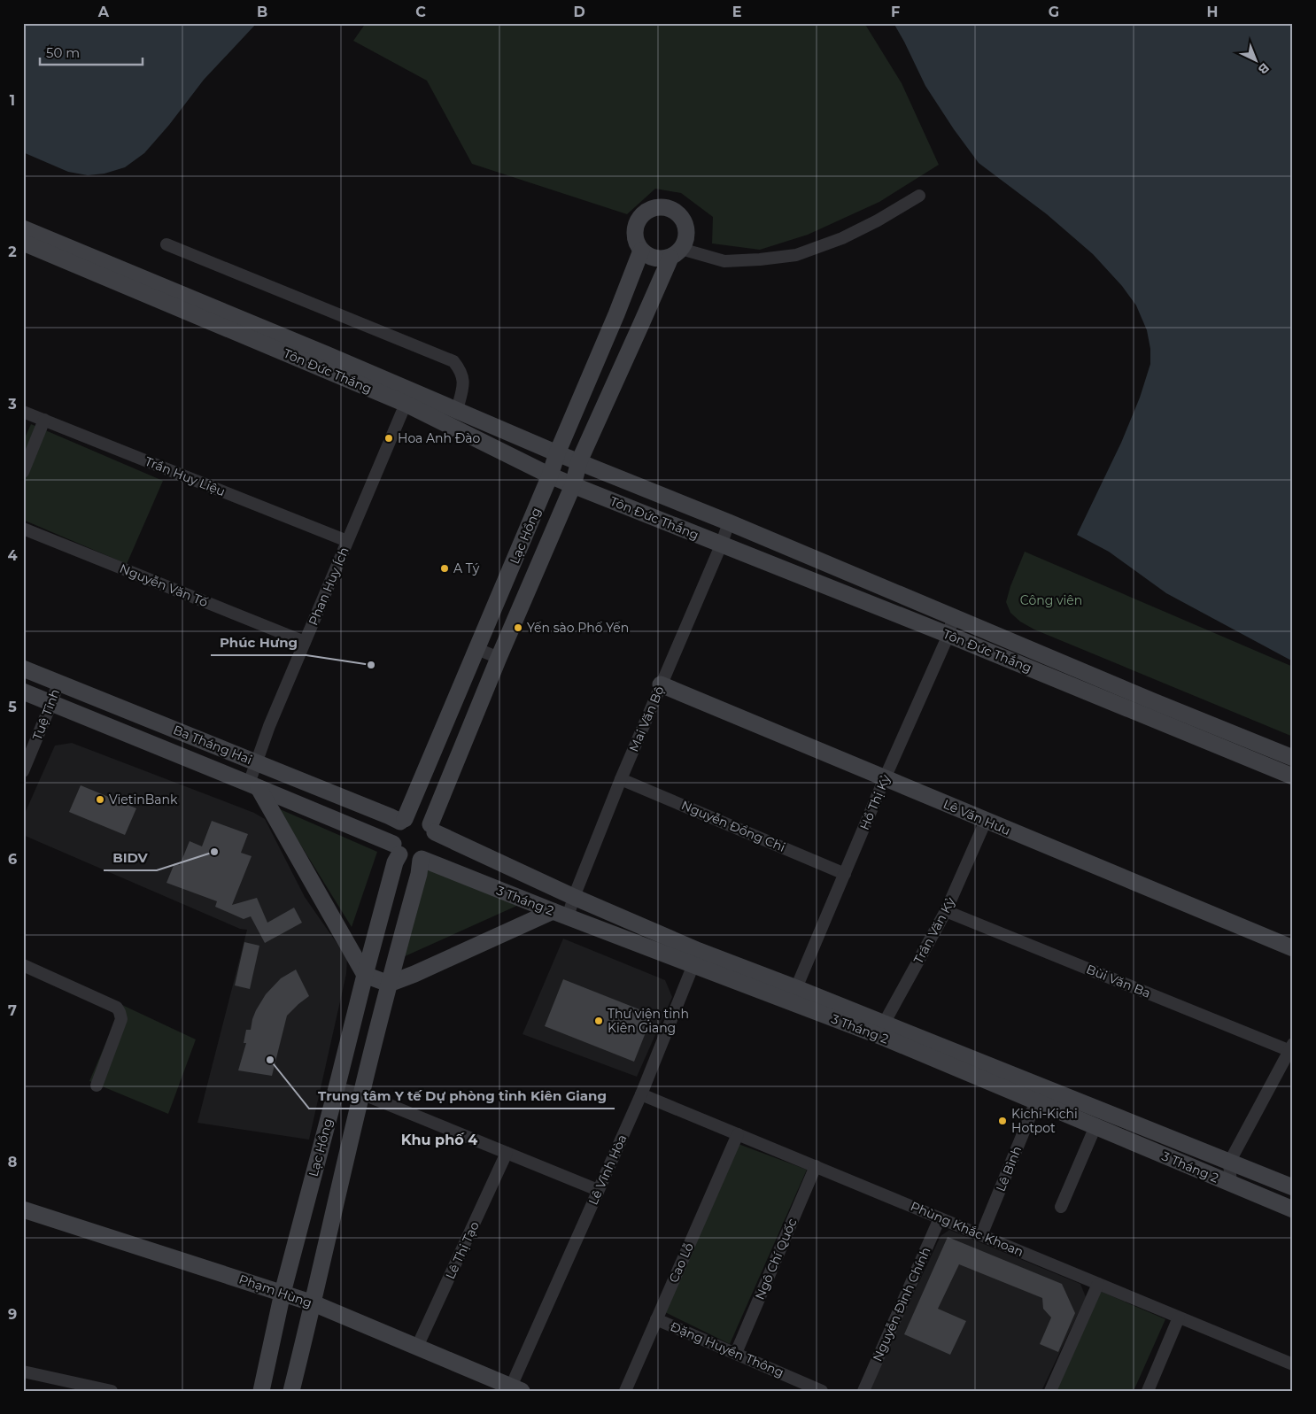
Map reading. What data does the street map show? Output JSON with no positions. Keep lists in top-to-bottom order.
{
  "streets": {
    "street": [
      "Tôn Đức Thắng",
      "Trần Huy Liệu",
      "Lạc Hồng",
      "Nguyễn Văn Tố",
      "Phan Huy Ích",
      "Tuệ Tĩnh",
      "Mai Văn Bộ",
      "Ba Tháng Hai",
      "Hồ Thị Kỷ",
      "Lê Văn Hưu",
      "Nguyễn Đổng Chi",
      "3 Tháng 2",
      "Trần Văn Kỷ",
      "Bùi Văn Ba",
      "Lê Bình",
      "Lê Vĩnh Hòa",
      "Phùng Khắc Khoan",
      "Lê Thị Tạo",
      "Ngô Chí Quốc",
      "Cao Lỗ",
      "Phạm Hùng",
      "Nguyễn Đình Chính",
      "Đặng Huyền Thông"
    ]
  },
  "crossings": [
    ["Tôn Đức Thắng", "Lạc Hồng"],
    ["Tôn Đức Thắng", "Phan Huy Ích"],
    ["Tôn Đức Thắng", "Mai Văn Bộ"],
    ["Tôn Đức Thắng", "Hồ Thị Kỷ"],
    ["Trần Huy Liệu", "Phan Huy Ích"],
    ["Lạc Hồng", "Ba Tháng Hai"],
    ["Lạc Hồng", "3 Tháng 2"],
    ["Lạc Hồng", "Phạm Hùng"],
    ["Nguyễn Văn Tố", "Phan Huy Ích"],
    ["Phan Huy Ích", "Ba Tháng Hai"],
    ["Tuệ Tĩnh", "Ba Tháng Hai"],
    ["Mai Văn Bộ", "Lê Văn Hưu"],
    ["Mai Văn Bộ", "Nguyễn Đổng Chi"],
    ["Mai Văn Bộ", "3 Tháng 2"],
    ["Ba Tháng Hai", "3 Tháng 2"],
    ["Hồ Thị Kỷ", "Lê Văn Hưu"],
    ["Hồ Thị Kỷ", "Nguyễn Đổng Chi"],
    ["Hồ Thị Kỷ", "3 Tháng 2"],
    ["Lê Văn Hưu", "Trần Văn Kỷ"],
    ["3 Tháng 2", "Trần Văn Kỷ"],
    ["3 Tháng 2", "Lê Bình"],
    ["3 Tháng 2", "Lê Vĩnh Hòa"],
    ["Trần Văn Kỷ", "Bùi Văn Ba"],
    ["Lê Bình", "Phùng Khắc Khoan"],
    ["Lê Vĩnh Hòa", "Phùng Khắc Khoan"],
    ["Lê Vĩnh Hòa", "Phạm Hùng"],
    ["Phùng Khắc Khoan", "Ngô Chí Quốc"],
    ["Phùng Khắc Khoan", "Cao Lỗ"],
    ["Phùng Khắc Khoan", "Nguyễn Đình Chính"],
    ["Lê Thị Tạo", "Phạm Hùng"],
    ["Ngô Chí Quốc", "Đặng Huyền Thông"],
    ["Cao Lỗ", "Đặng Huyền Thông"]
  ],
  "districts": ["Khu phố 4"],
  "parks": ["Công viên"],
  "places": [
    "Hoa Anh Đào",
    "A Tý",
    "Yến sào Phố Yến",
    "Phúc Hưng",
    "VietinBank",
    "BIDV",
    "Thư viện tỉnh Kiên Giang",
    "Trung tâm Y tế Dự phòng tỉnh Kiên Giang",
    "Kichi-Kichi Hotpot"
  ],
  "scale_bar": "50 m",
  "north": "bottom right",
  "grid": {
    "columns": [
      "A",
      "B",
      "C",
      "D",
      "E",
      "F",
      "G",
      "H"
    ],
    "rows": [
      "1",
      "2",
      "3",
      "4",
      "5",
      "6",
      "7",
      "8",
      "9"
    ]
  }
}
